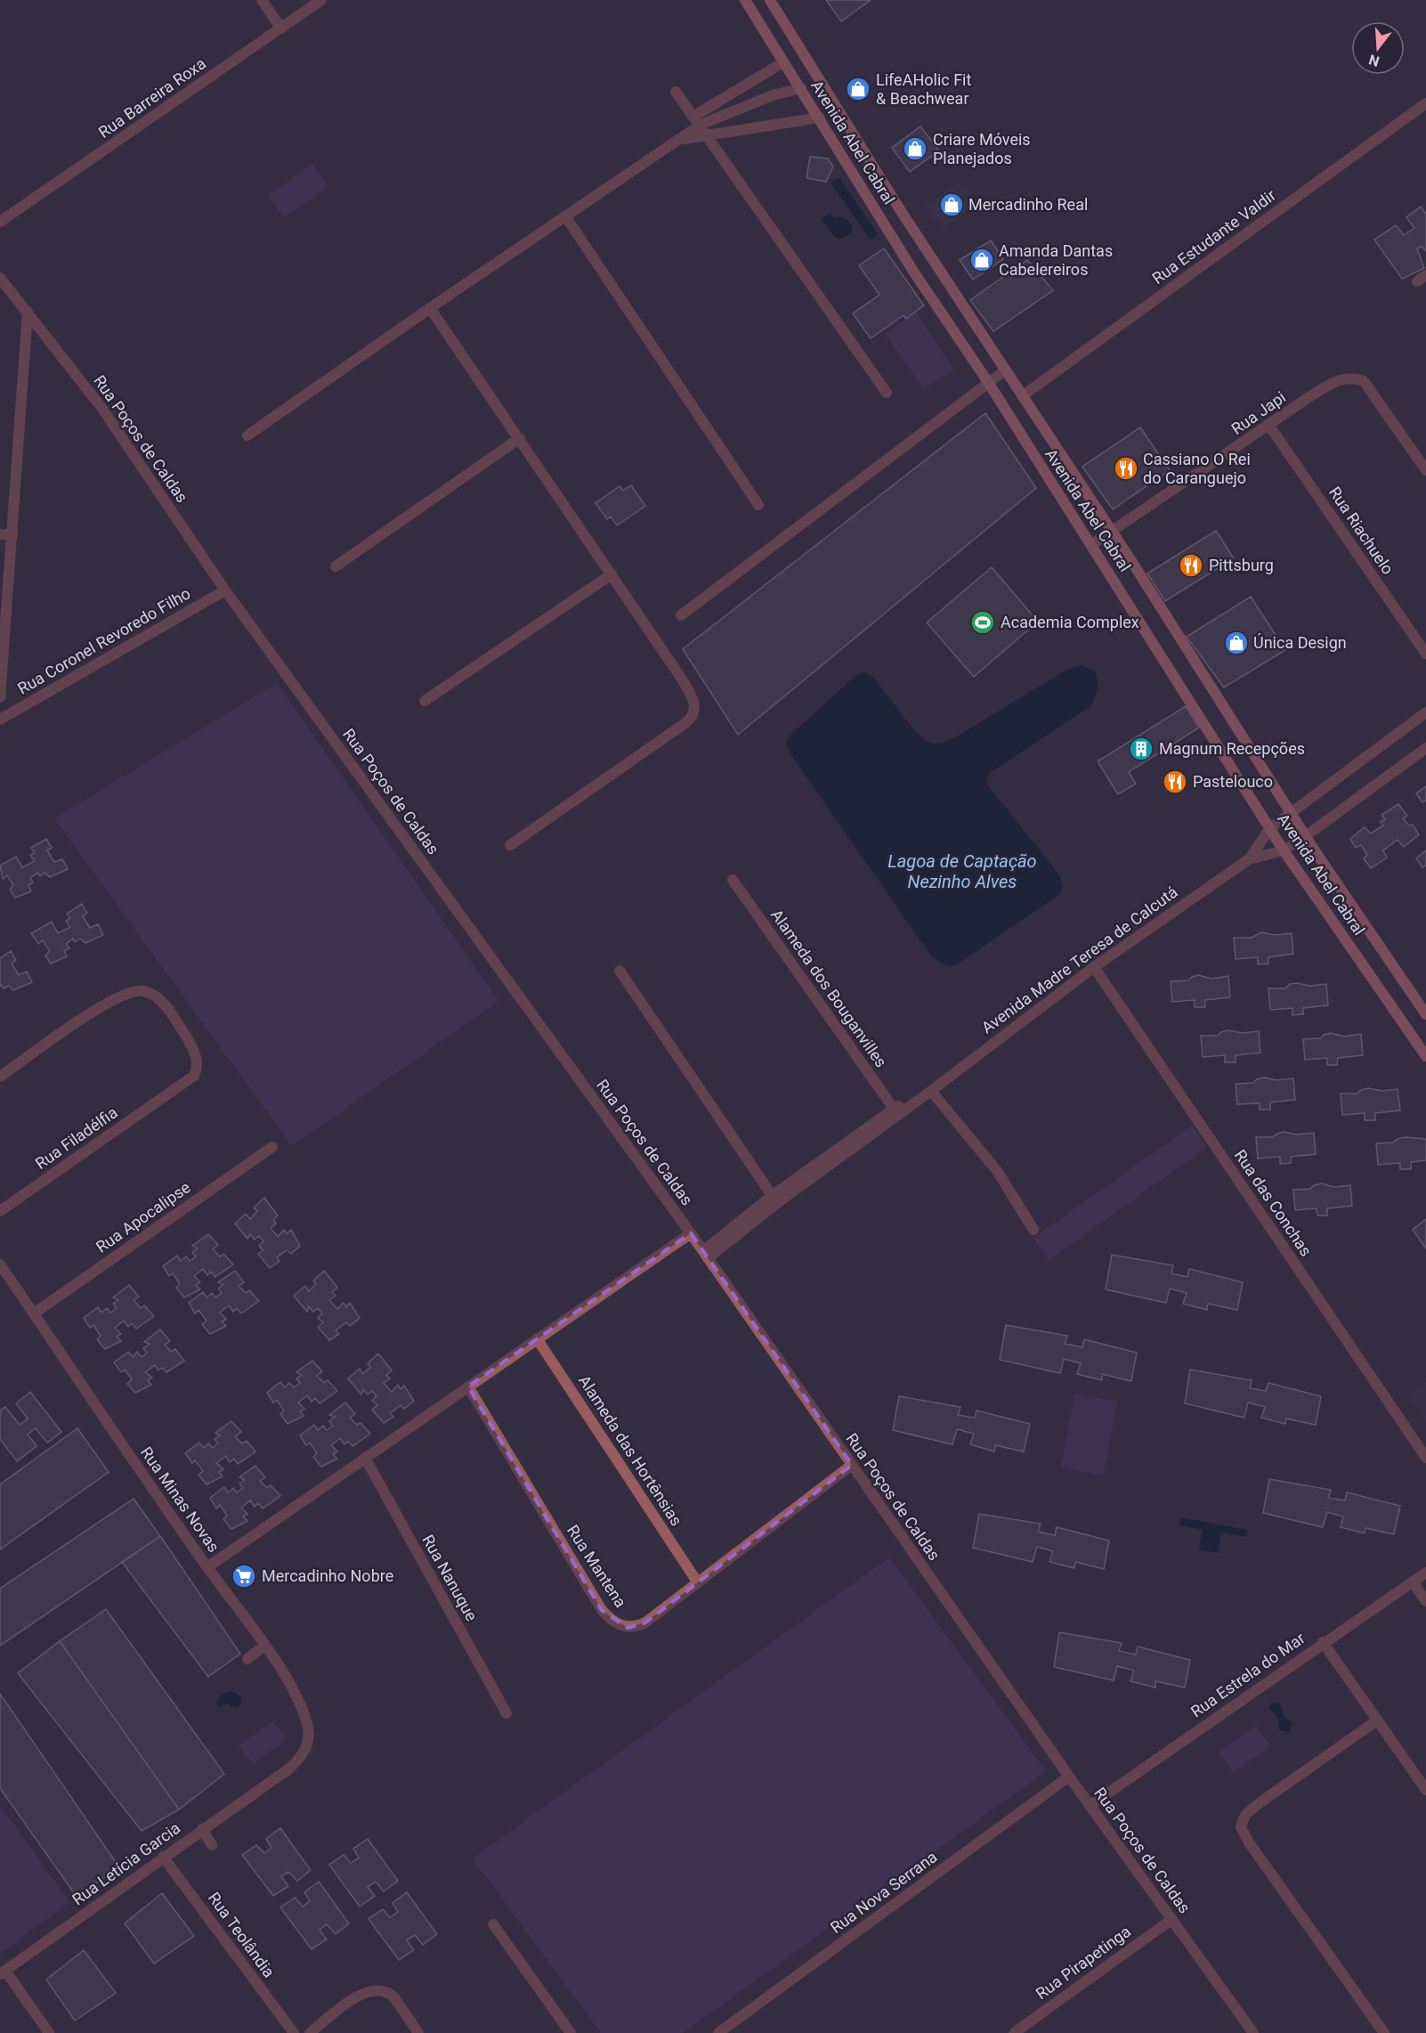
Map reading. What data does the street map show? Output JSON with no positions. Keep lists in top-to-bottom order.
{
  "streets": {
    "main road": ["Avenida Abel Cabral"],
    "street": [
      "Rua Barreira Roxa",
      "Rua Estudante Valdir",
      "Rua Japi",
      "Rua Poços de Caldas",
      "Rua Riachuelo",
      "Rua Coronel Revoredo Filho",
      "Avenida Madre Teresa de Calcutá",
      "Alameda dos Bouganvilles",
      "Rua Filadélfia",
      "Rua das Conchas",
      "Rua Apocalipse",
      "Alameda das Hortênsias",
      "Rua Minas Novas",
      "Rua Mantena",
      "Rua Nanuque",
      "Rua Estrela do Mar",
      "Rua Letícia Garcia",
      "Rua Nova Serrana",
      "Rua Teolândia",
      "Rua Pirapetinga"
    ]
  },
  "crossings": [
    ["Avenida Abel Cabral", "Rua Estudante Valdir"],
    ["Avenida Abel Cabral", "Rua Japi"],
    ["Avenida Abel Cabral", "Avenida Madre Teresa de Calcutá"],
    ["Rua Japi", "Rua Riachuelo"],
    ["Rua Poços de Caldas", "Rua Coronel Revoredo Filho"],
    ["Rua Poços de Caldas", "Avenida Madre Teresa de Calcutá"],
    ["Rua Poços de Caldas", "Rua Mantena"],
    ["Rua Poços de Caldas", "Rua Estrela do Mar"],
    ["Rua Poços de Caldas", "Rua Nova Serrana"],
    ["Rua Poços de Caldas", "Rua Pirapetinga"],
    ["Avenida Madre Teresa de Calcutá", "Alameda dos Bouganvilles"],
    ["Avenida Madre Teresa de Calcutá", "Rua das Conchas"],
    ["Rua Apocalipse", "Rua Minas Novas"],
    ["Alameda das Hortênsias", "Rua Mantena"],
    ["Rua Minas Novas", "Rua Letícia Garcia"],
    ["Rua Letícia Garcia", "Rua Teolândia"]
  ],
  "water": ["Lagoa de Captação Nezinho Alves"],
  "places": {
    "shop": [
      "LifeAHolic Fit & Beachwear",
      "Criare Móveis Planejados",
      "Mercadinho Real",
      "Amanda Dantas Cabelereiros",
      "Única Design"
    ],
    "restaurant": ["Cassiano O Rei do Caranguejo", "Pittsburg", "Pastelouco"],
    "sports": ["Academia Complex"],
    "building": ["Magnum Recepções"],
    "supermarket": ["Mercadinho Nobre"]
  },
  "north": "bottom"
}
